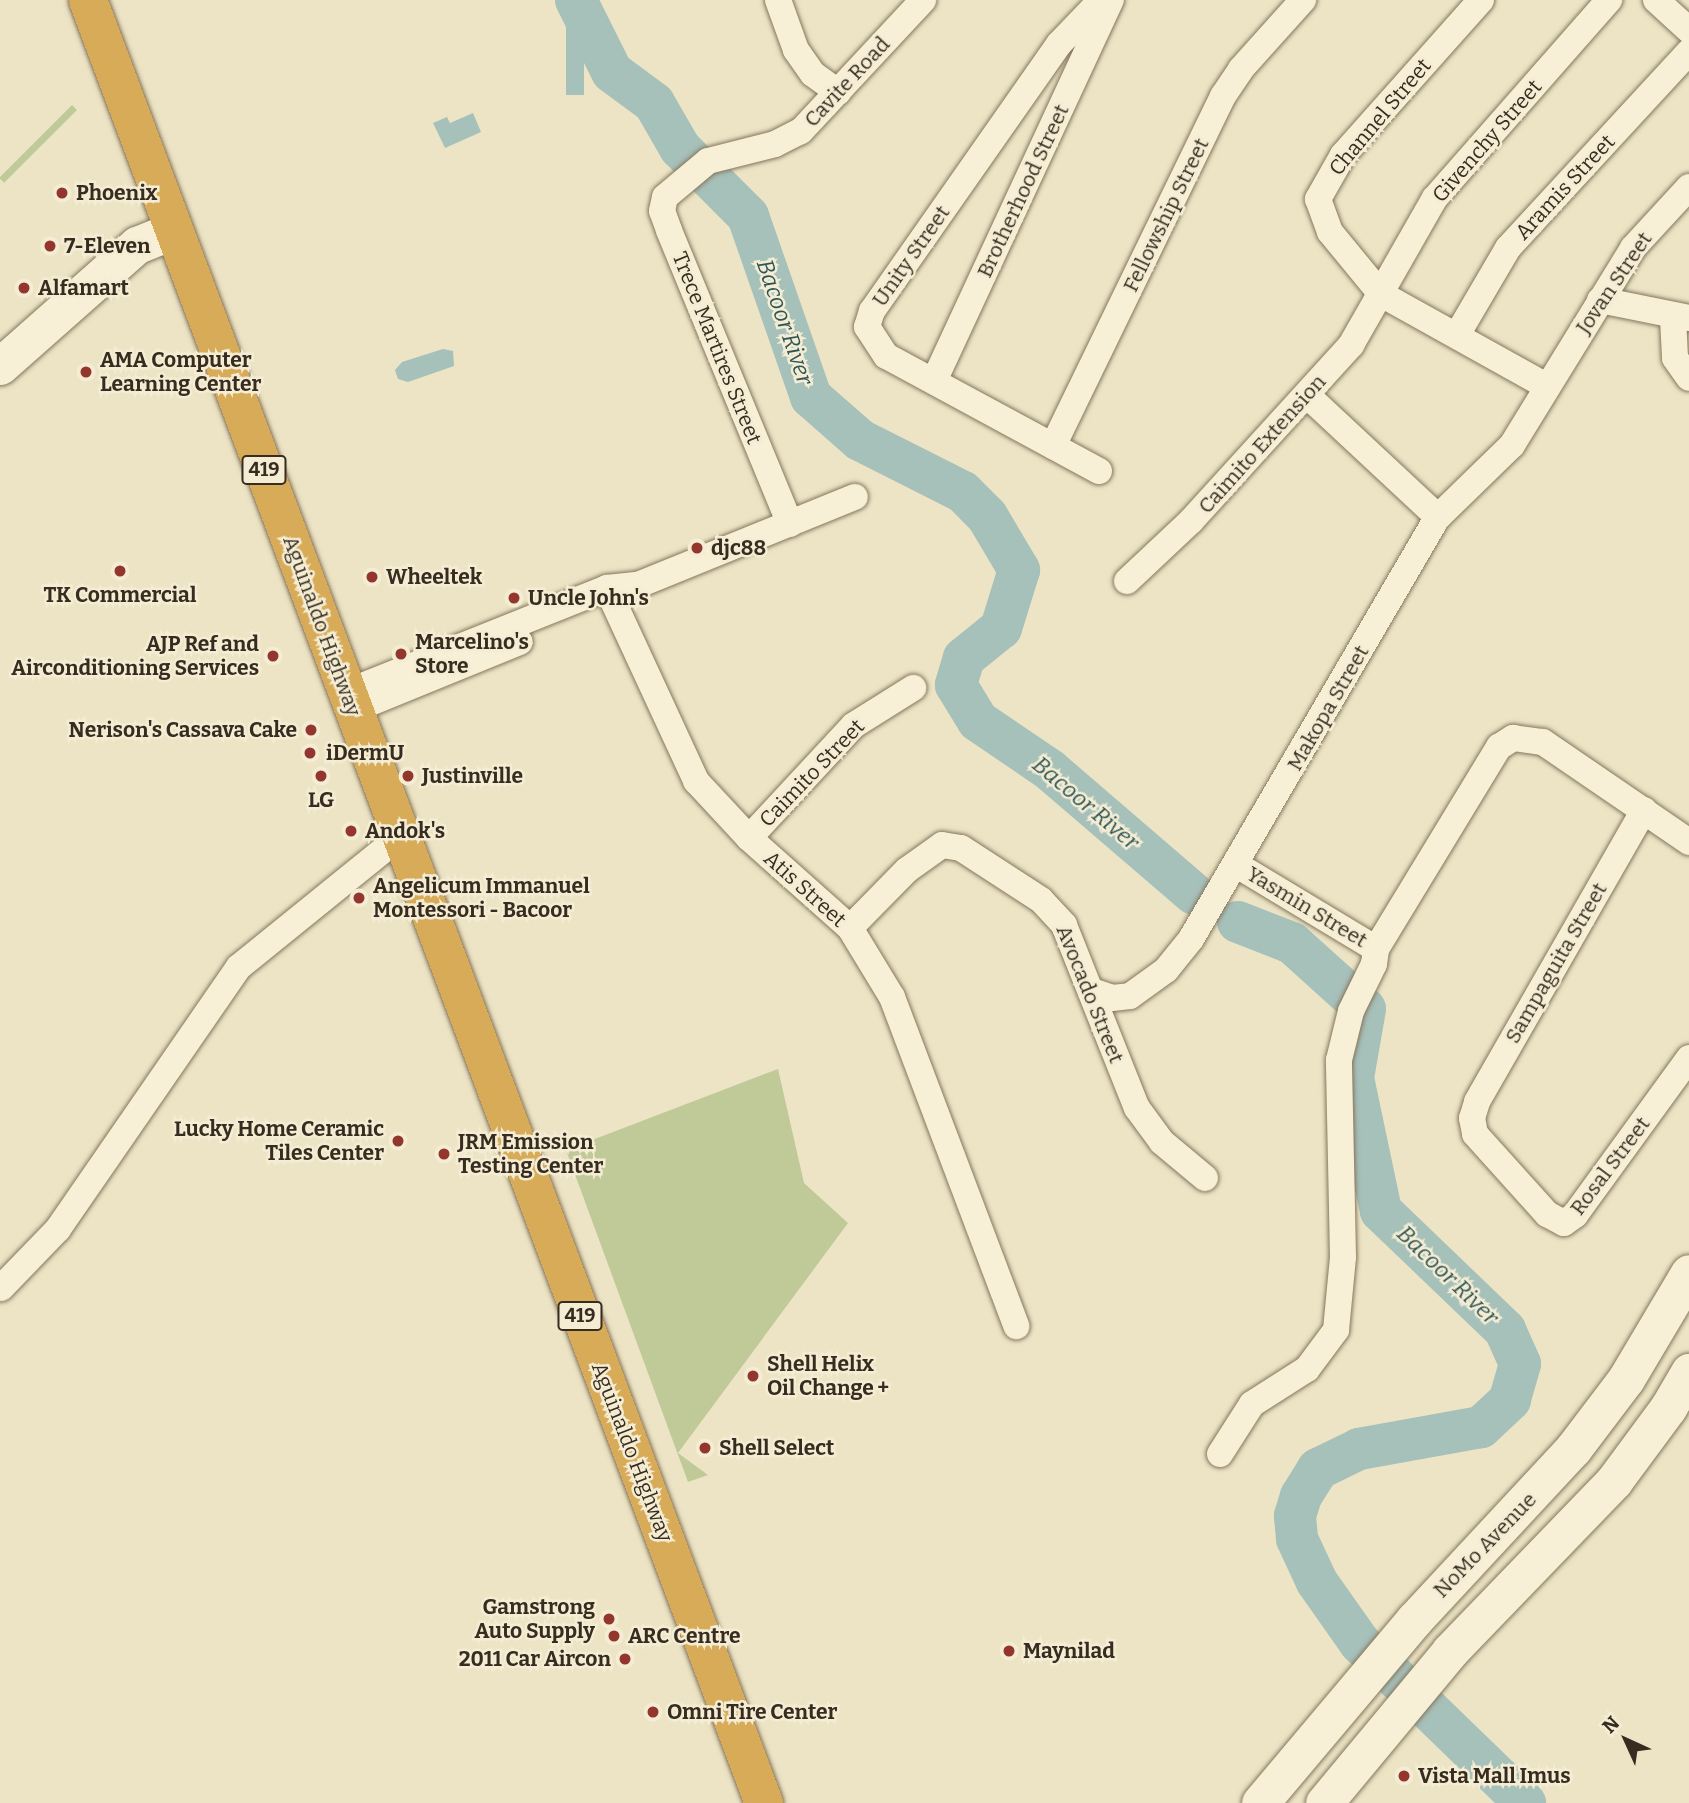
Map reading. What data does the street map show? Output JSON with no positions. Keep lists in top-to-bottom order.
{
  "streets": {
    "highway": ["419", "Aguinaldo Highway"],
    "main road": ["NoMo Avenue"],
    "street": [
      "Cavite Road",
      "Channel Street",
      "Givenchy Street",
      "Aramis Street",
      "Brotherhood Street",
      "Fellowship Street",
      "Unity Street",
      "Jovan Street",
      "Trece Martires Street",
      "Caimito Extension",
      "Makopa Street",
      "Caimito Street",
      "Atis Street",
      "Yasmin Street",
      "Sampaguita Street",
      "Avocado Street",
      "Rosal Street"
    ]
  },
  "crossings": [
    ["Cavite Road", "Trece Martires Street"],
    ["Channel Street", "Givenchy Street"],
    ["Channel Street", "Aramis Street"],
    ["Channel Street", "Jovan Street"],
    ["Channel Street", "Caimito Extension"],
    ["Channel Street", "Makopa Street"],
    ["Givenchy Street", "Caimito Extension"],
    ["Brotherhood Street", "Unity Street"],
    ["Fellowship Street", "Unity Street"],
    ["Jovan Street", "Makopa Street"],
    ["Makopa Street", "Yasmin Street"],
    ["Makopa Street", "Avocado Street"],
    ["Caimito Street", "Atis Street"],
    ["Atis Street", "Avocado Street"],
    ["Sampaguita Street", "Rosal Street"]
  ],
  "water": ["Bacoor River"],
  "places": [
    "Phoenix",
    "7-Eleven",
    "Alfamart",
    "AMA Computer Learning Center",
    "djc88",
    "TK Commercial",
    "Wheeltek",
    "Uncle John's",
    "Marcelino's Store",
    "AJP Ref and Airconditioning Services",
    "Nerison's Cassava Cake",
    "iDermU",
    "LG",
    "Justinville",
    "Andok's",
    "Angelicum Immanuel Montessori - Bacoor",
    "Lucky Home Ceramic Tiles Center",
    "JRM Emission Testing Center",
    "Shell Helix Oil Change +",
    "Shell Select",
    "Gamstrong Auto Supply",
    "ARC Centre",
    "Maynilad",
    "2011 Car Aircon",
    "Omni Tire Center",
    "Vista Mall Imus"
  ],
  "north": "top left"
}
